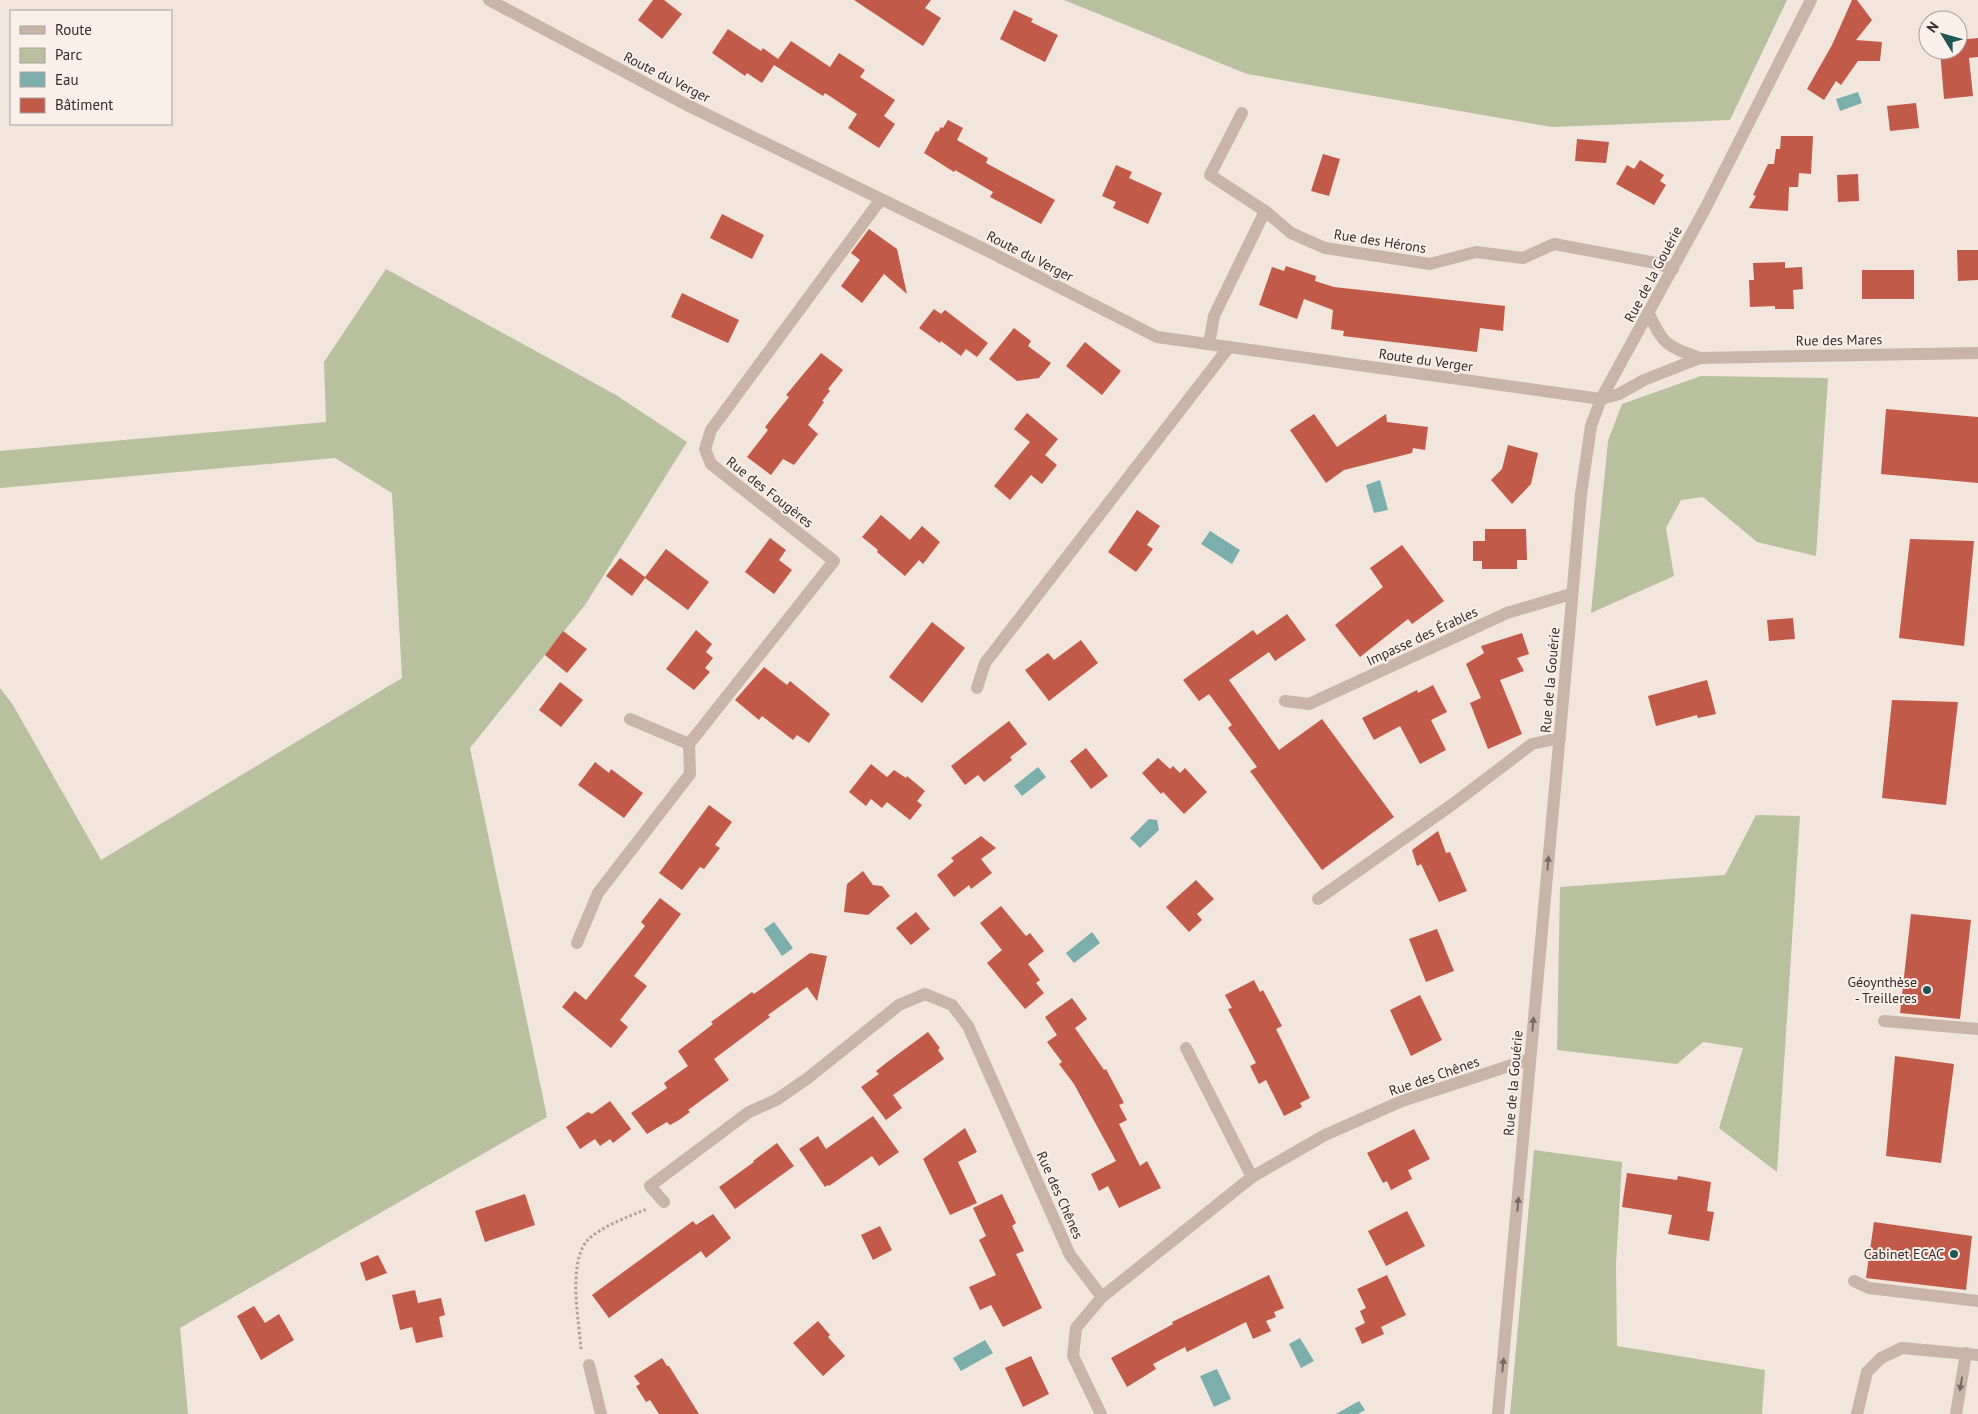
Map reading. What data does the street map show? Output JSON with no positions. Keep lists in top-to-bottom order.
{
  "streets": {
    "street": [
      "Route du Verger",
      "Rue des Hérons",
      "Rue de la Gouérie",
      "Rue des Mares",
      "Rue des Fougères",
      "Impasse des Érables",
      "Rue des Chênes"
    ]
  },
  "crossings": [
    ["Route du Verger", "Rue de la Gouérie"],
    ["Route du Verger", "Rue des Mares"],
    ["Route du Verger", "Rue des Fougères"],
    ["Rue des Hérons", "Rue de la Gouérie"],
    ["Rue de la Gouérie", "Rue des Mares"],
    ["Rue de la Gouérie", "Impasse des Érables"],
    ["Rue de la Gouérie", "Rue des Chênes"]
  ],
  "one_way": ["Rue de la Gouérie"],
  "places": ["Géoynthèse - Treilleres", "Cabinet ECAC"],
  "legend": [
    "Route",
    "Parc",
    "Eau",
    "Bâtiment"
  ],
  "north": "top left"
}
